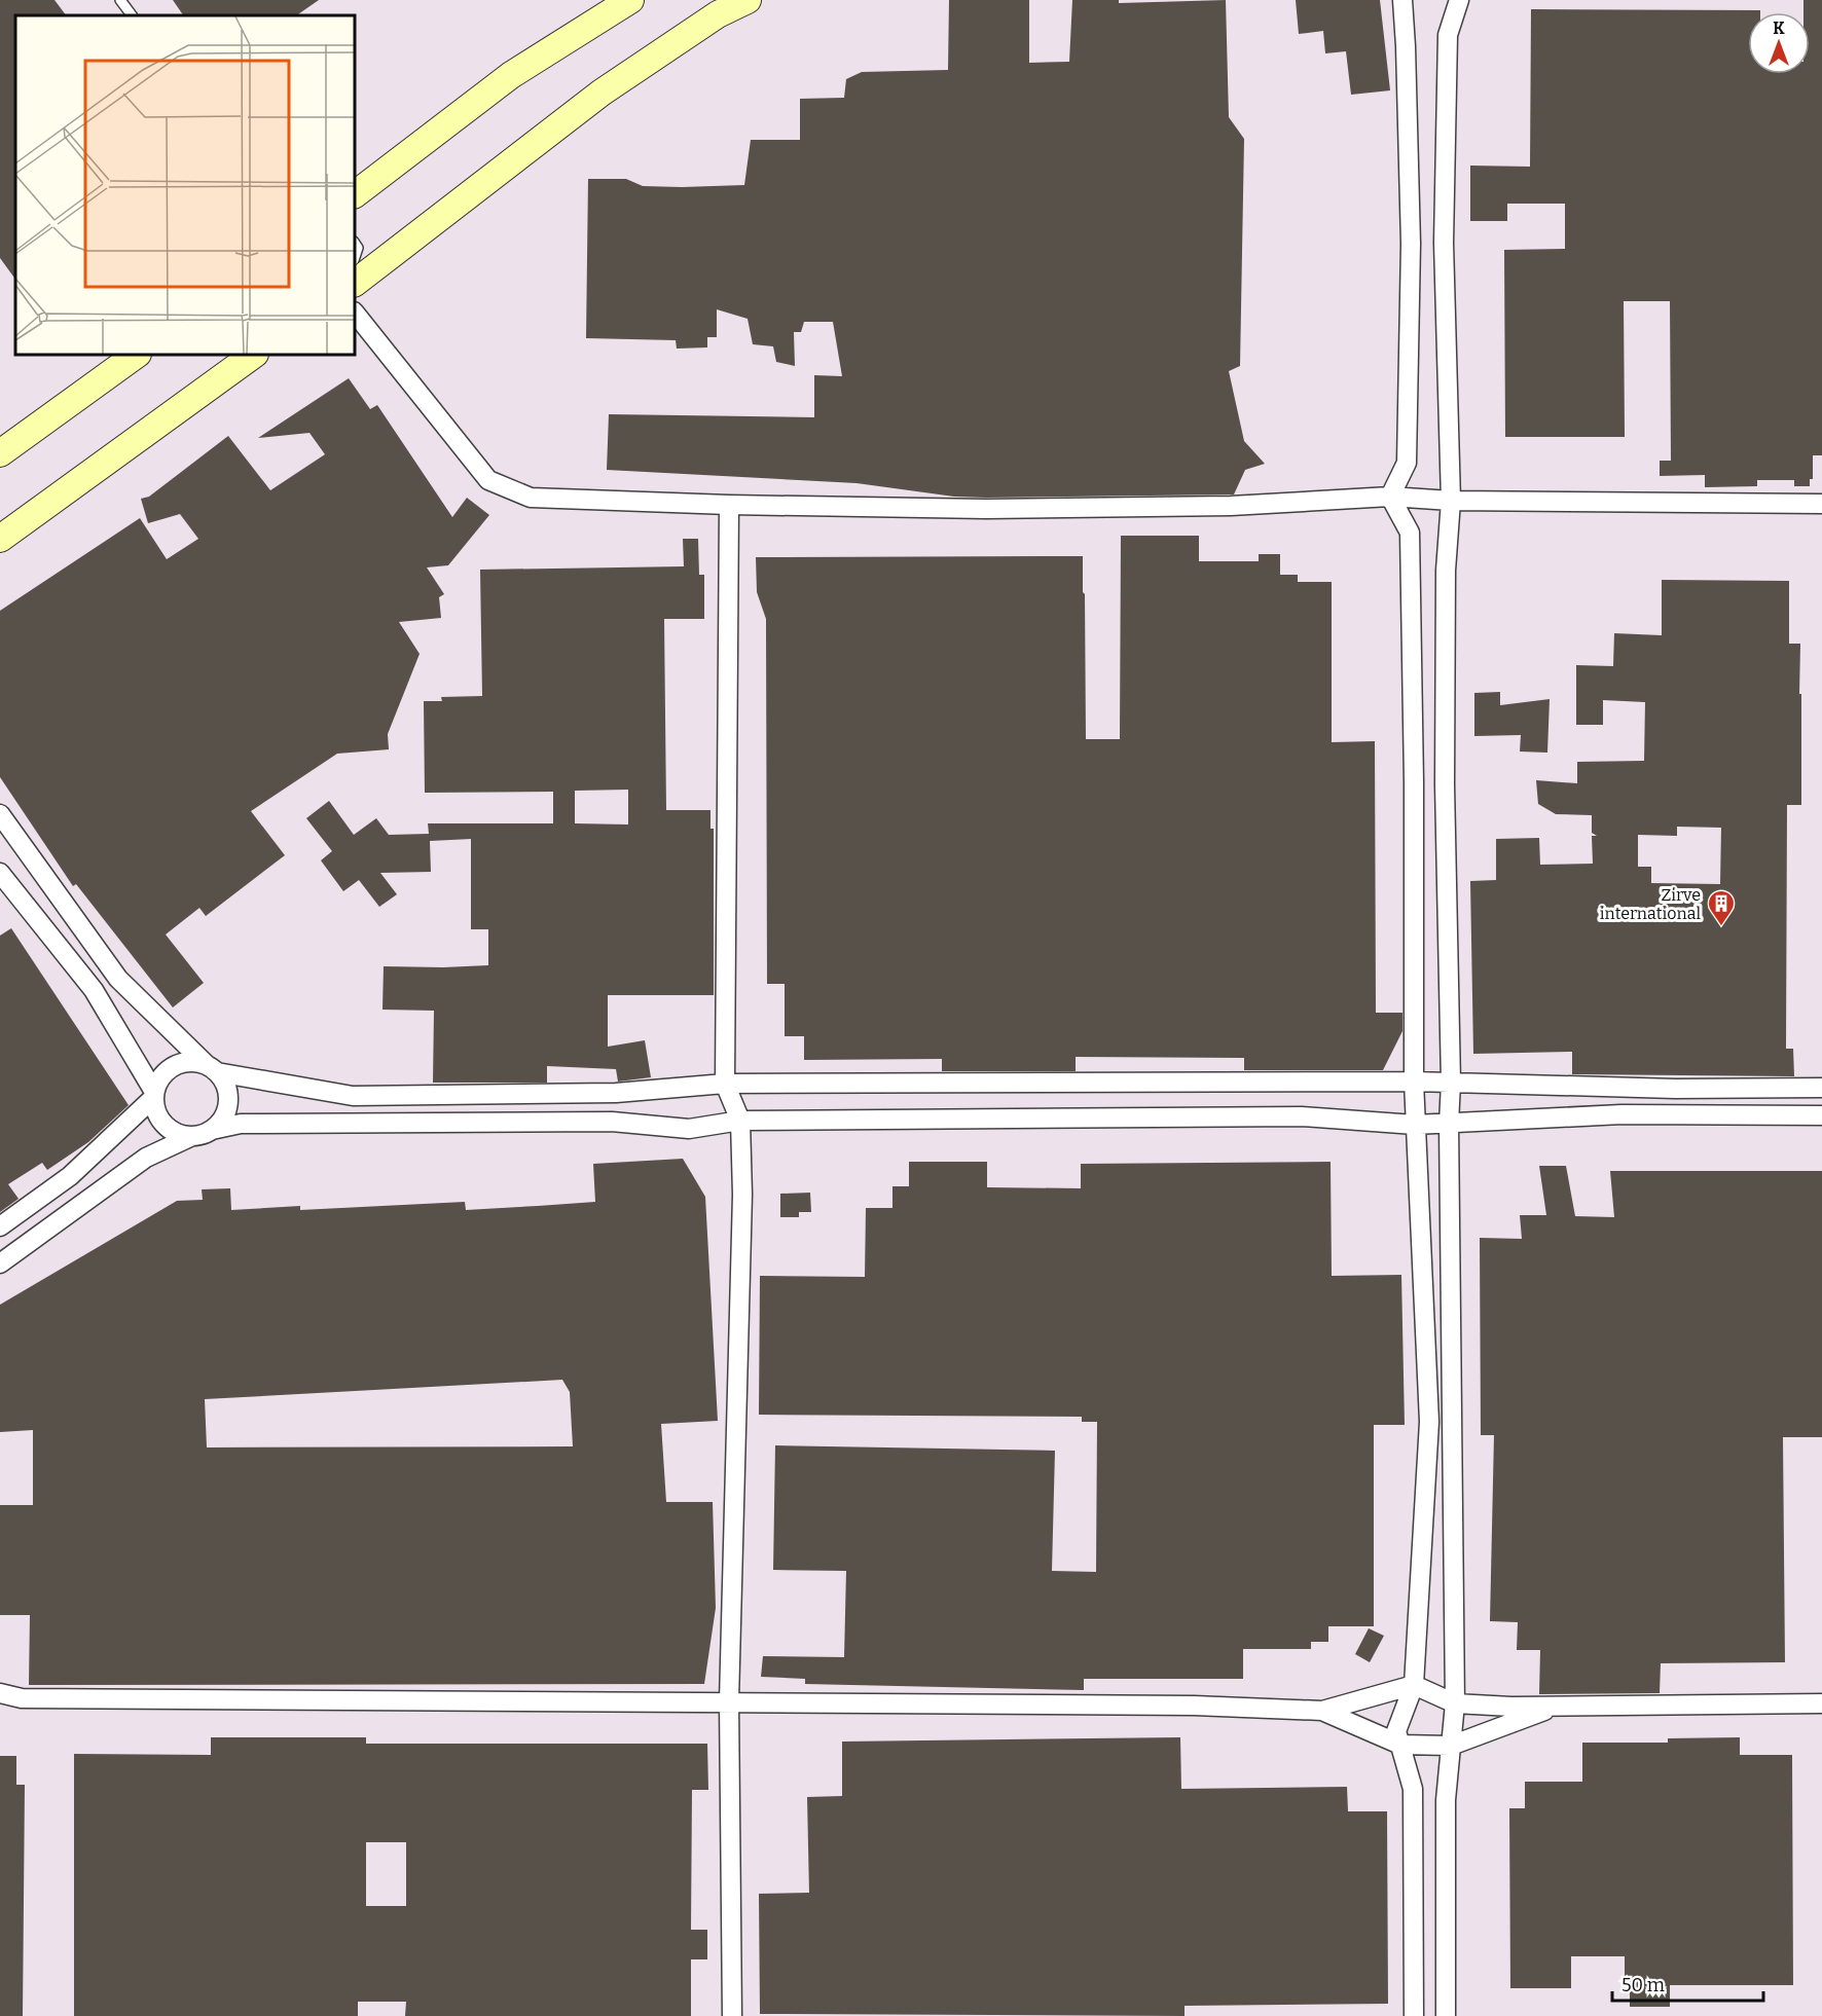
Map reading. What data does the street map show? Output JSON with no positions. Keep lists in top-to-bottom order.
{
  "places": {
    "building": ["Zirve international"]
  },
  "scale_bar": "50 m",
  "north": "top"
}
